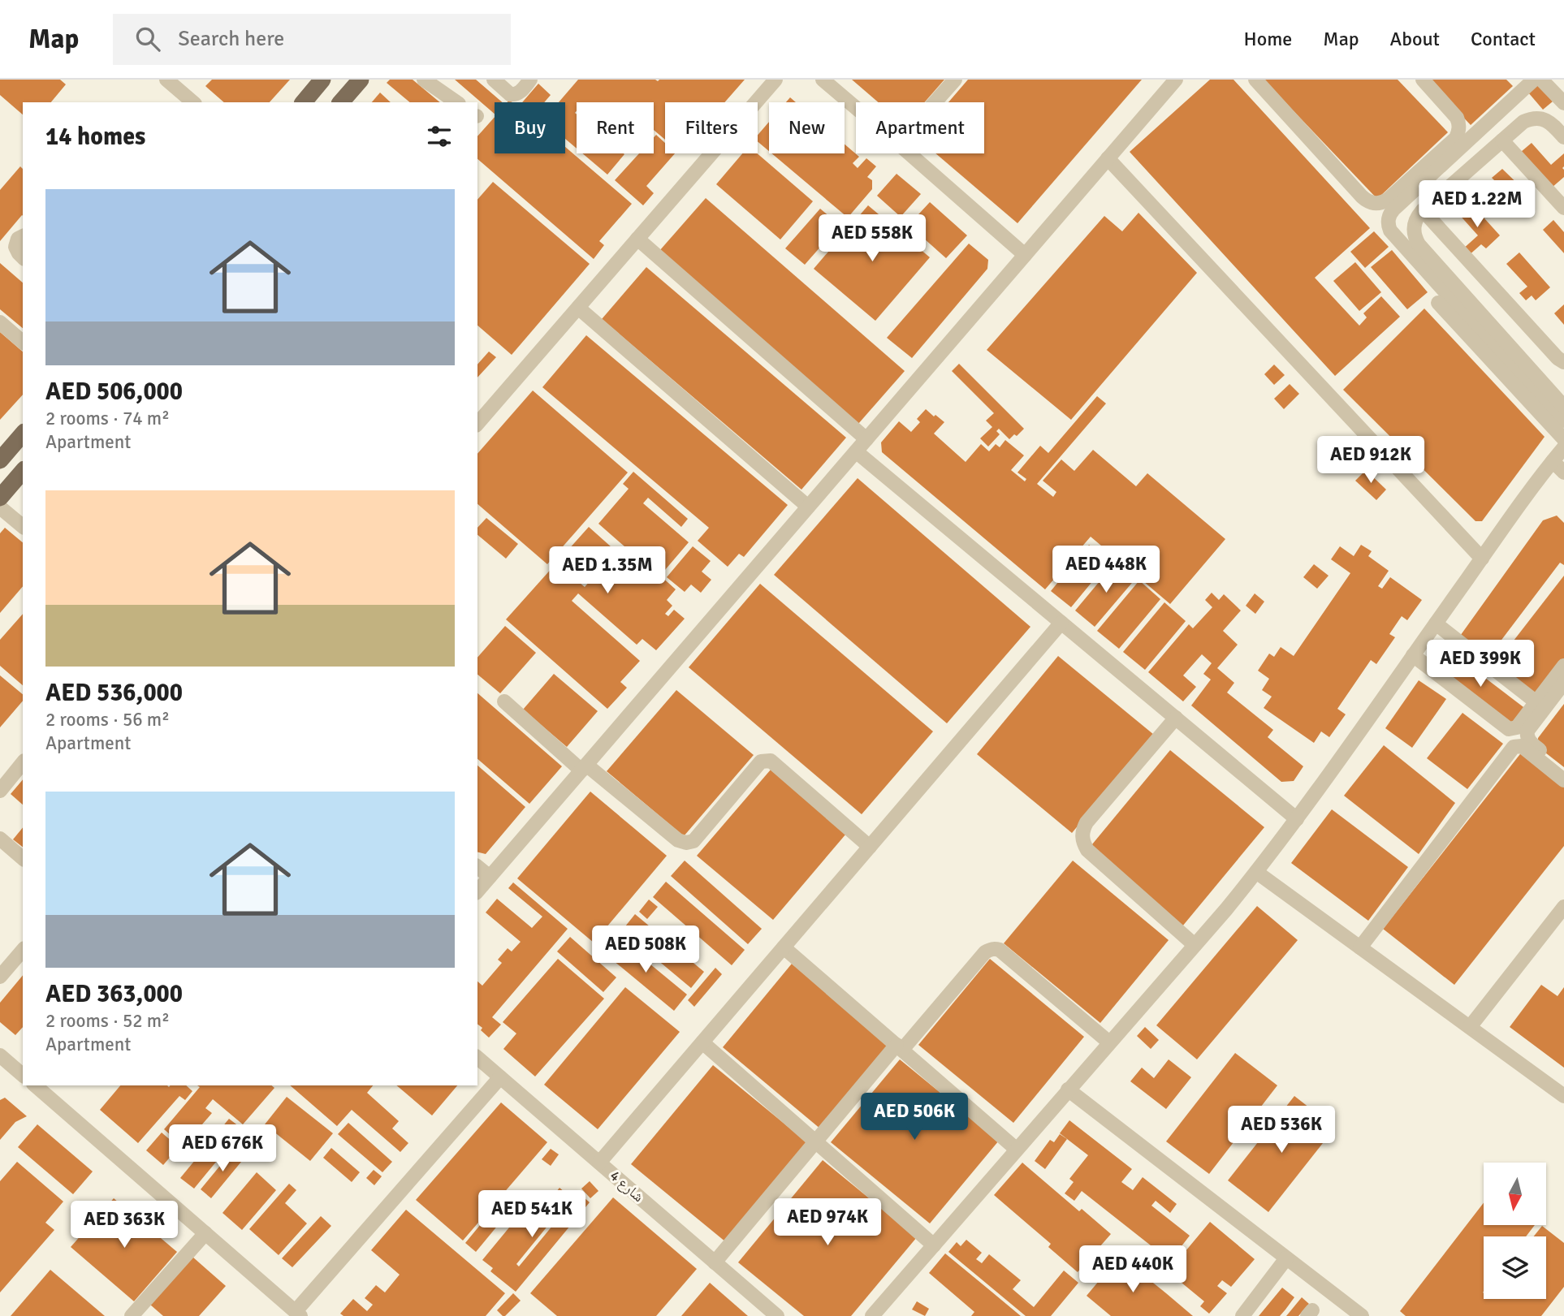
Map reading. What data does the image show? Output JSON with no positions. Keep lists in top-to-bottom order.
{
  "streets": {
    "street": ["شارع 4"]
  },
  "north": "bottom",
  "page": {
    "header": "Map",
    "search": "Search here",
    "nav": [
      "Home",
      "Map",
      "About",
      "Contact"
    ],
    "chip": [
      "Buy",
      "Rent",
      "Filters",
      "New",
      "Apartment"
    ],
    "heading": "14 homes",
    "list": [
      {
        "name": "AED 506,000",
        "note": "2 rooms · 74 m² · Apartment"
      },
      {
        "name": "AED 536,000",
        "note": "2 rooms · 56 m² · Apartment"
      },
      {
        "name": "AED 363,000",
        "note": "2 rooms · 52 m² · Apartment"
      }
    ],
    "price": [
      "AED 1.22M",
      "AED 558K",
      "AED 912K",
      "AED 448K",
      "AED 1.35M",
      "AED 399K",
      "AED 508K",
      "AED 506K",
      "AED 536K",
      "AED 676K",
      "AED 541K",
      "AED 974K",
      "AED 363K",
      "AED 440K"
    ]
  }
}
